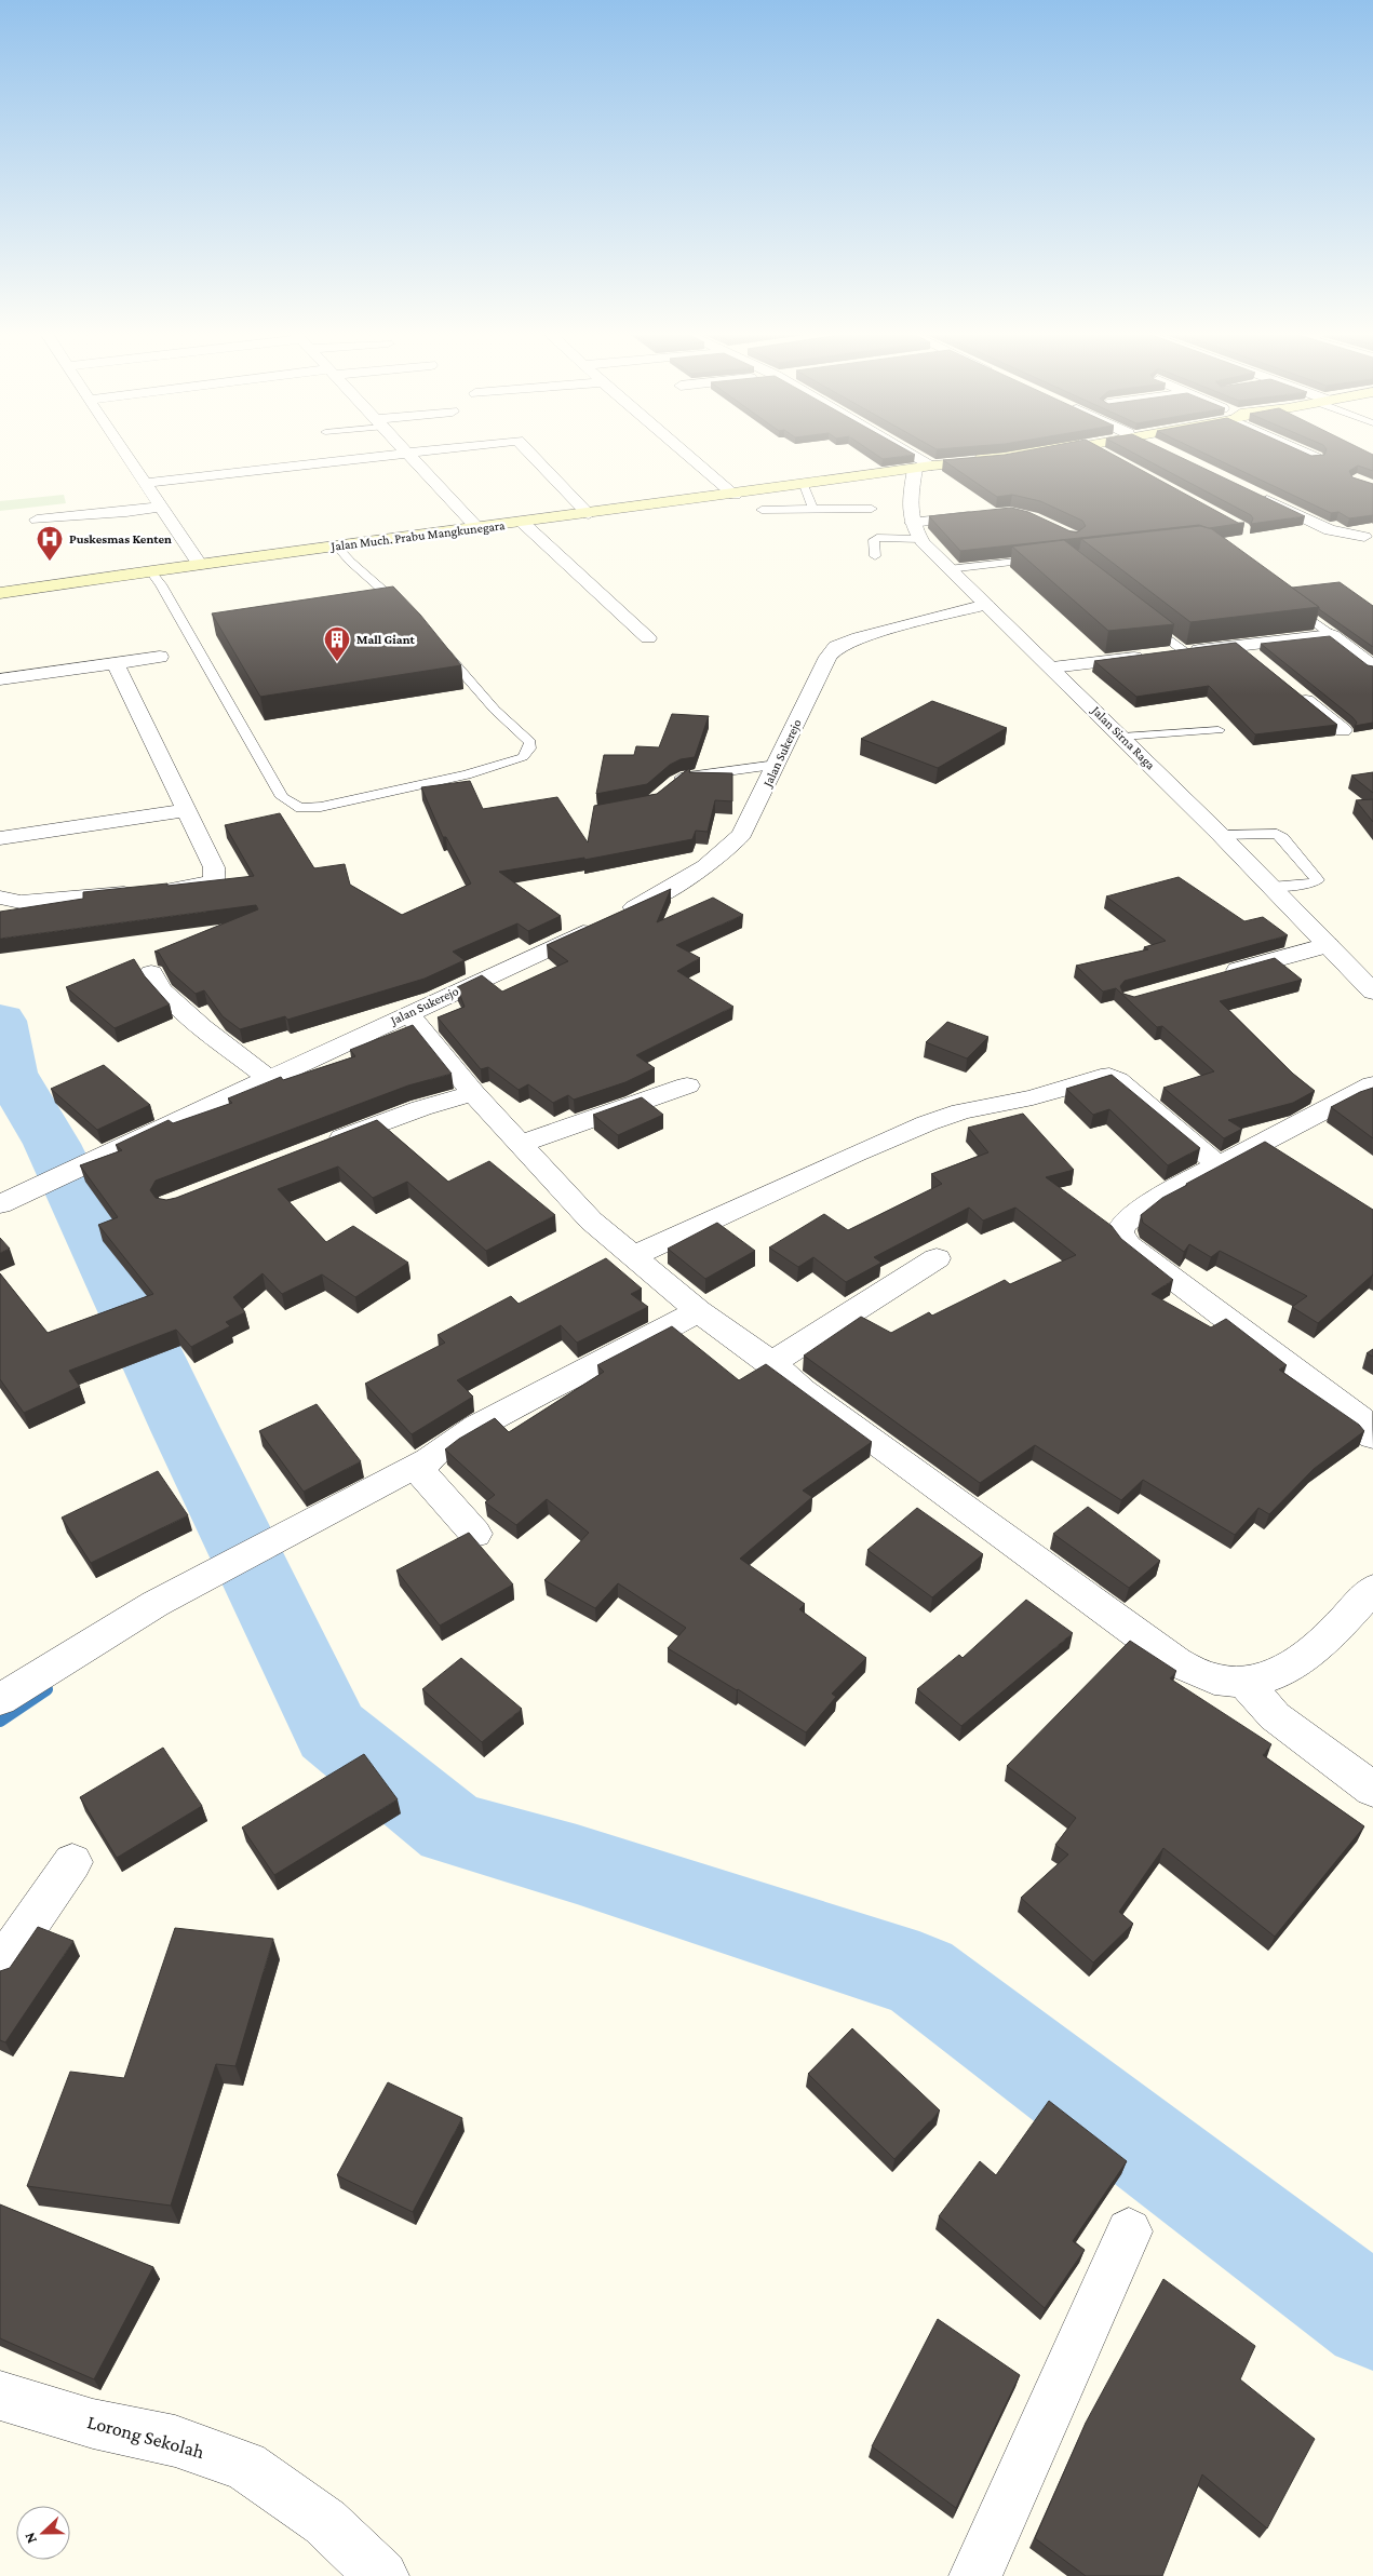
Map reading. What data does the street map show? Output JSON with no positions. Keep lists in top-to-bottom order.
{
  "streets": {
    "main road": ["Jalan Much. Prabu Mangkunegara"],
    "street": ["Jalan Sirna Raga", "Jalan Sukerejo", "Lorong Sekolah"]
  },
  "crossings": [
    ["Jalan Sirna Raga", "Jalan Sukerejo"]
  ],
  "places": {
    "hospital": ["Puskesmas Kenten"],
    "building": ["Mall Giant"]
  },
  "north": "left"
}
